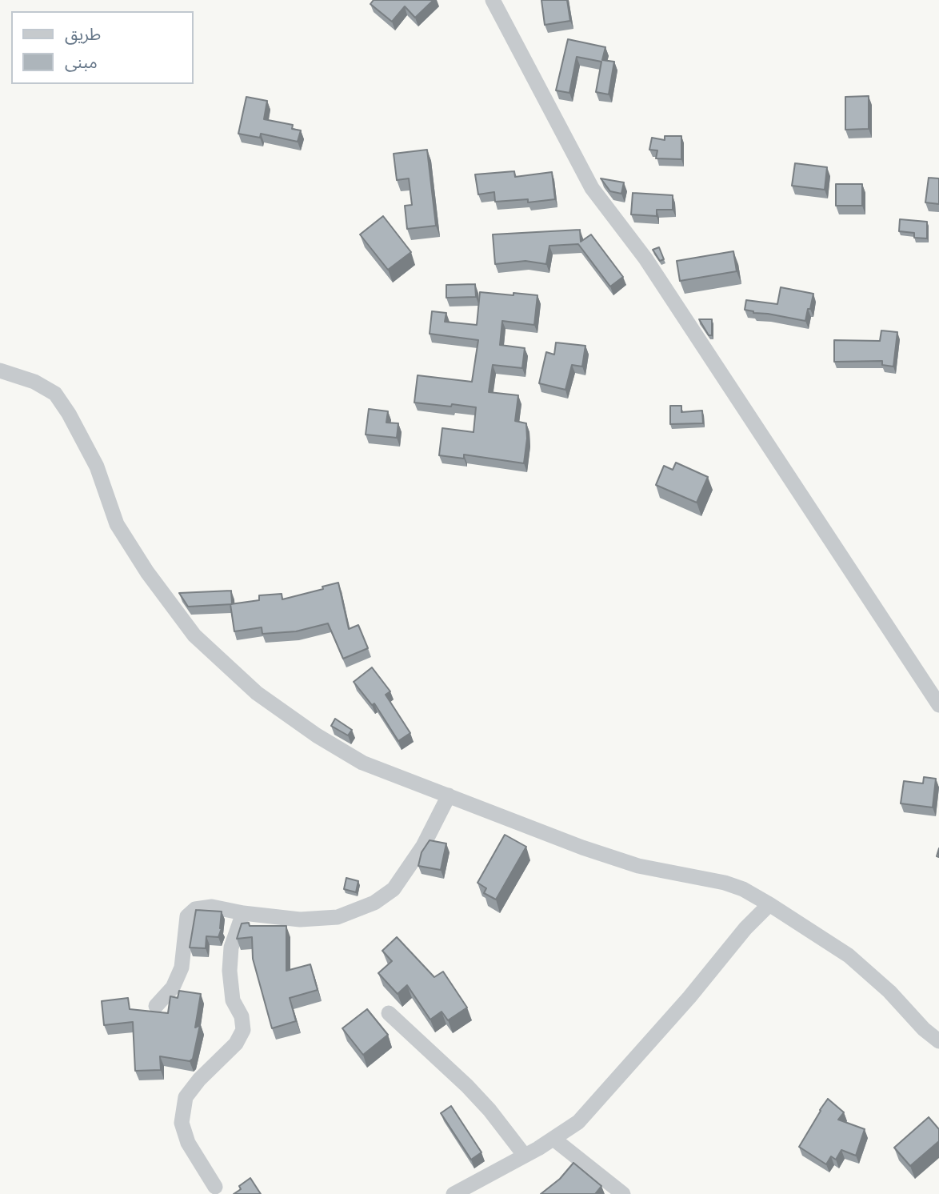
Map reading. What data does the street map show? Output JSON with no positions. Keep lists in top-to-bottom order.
{
  "legend": ["طريق", "مبنى"]
}
